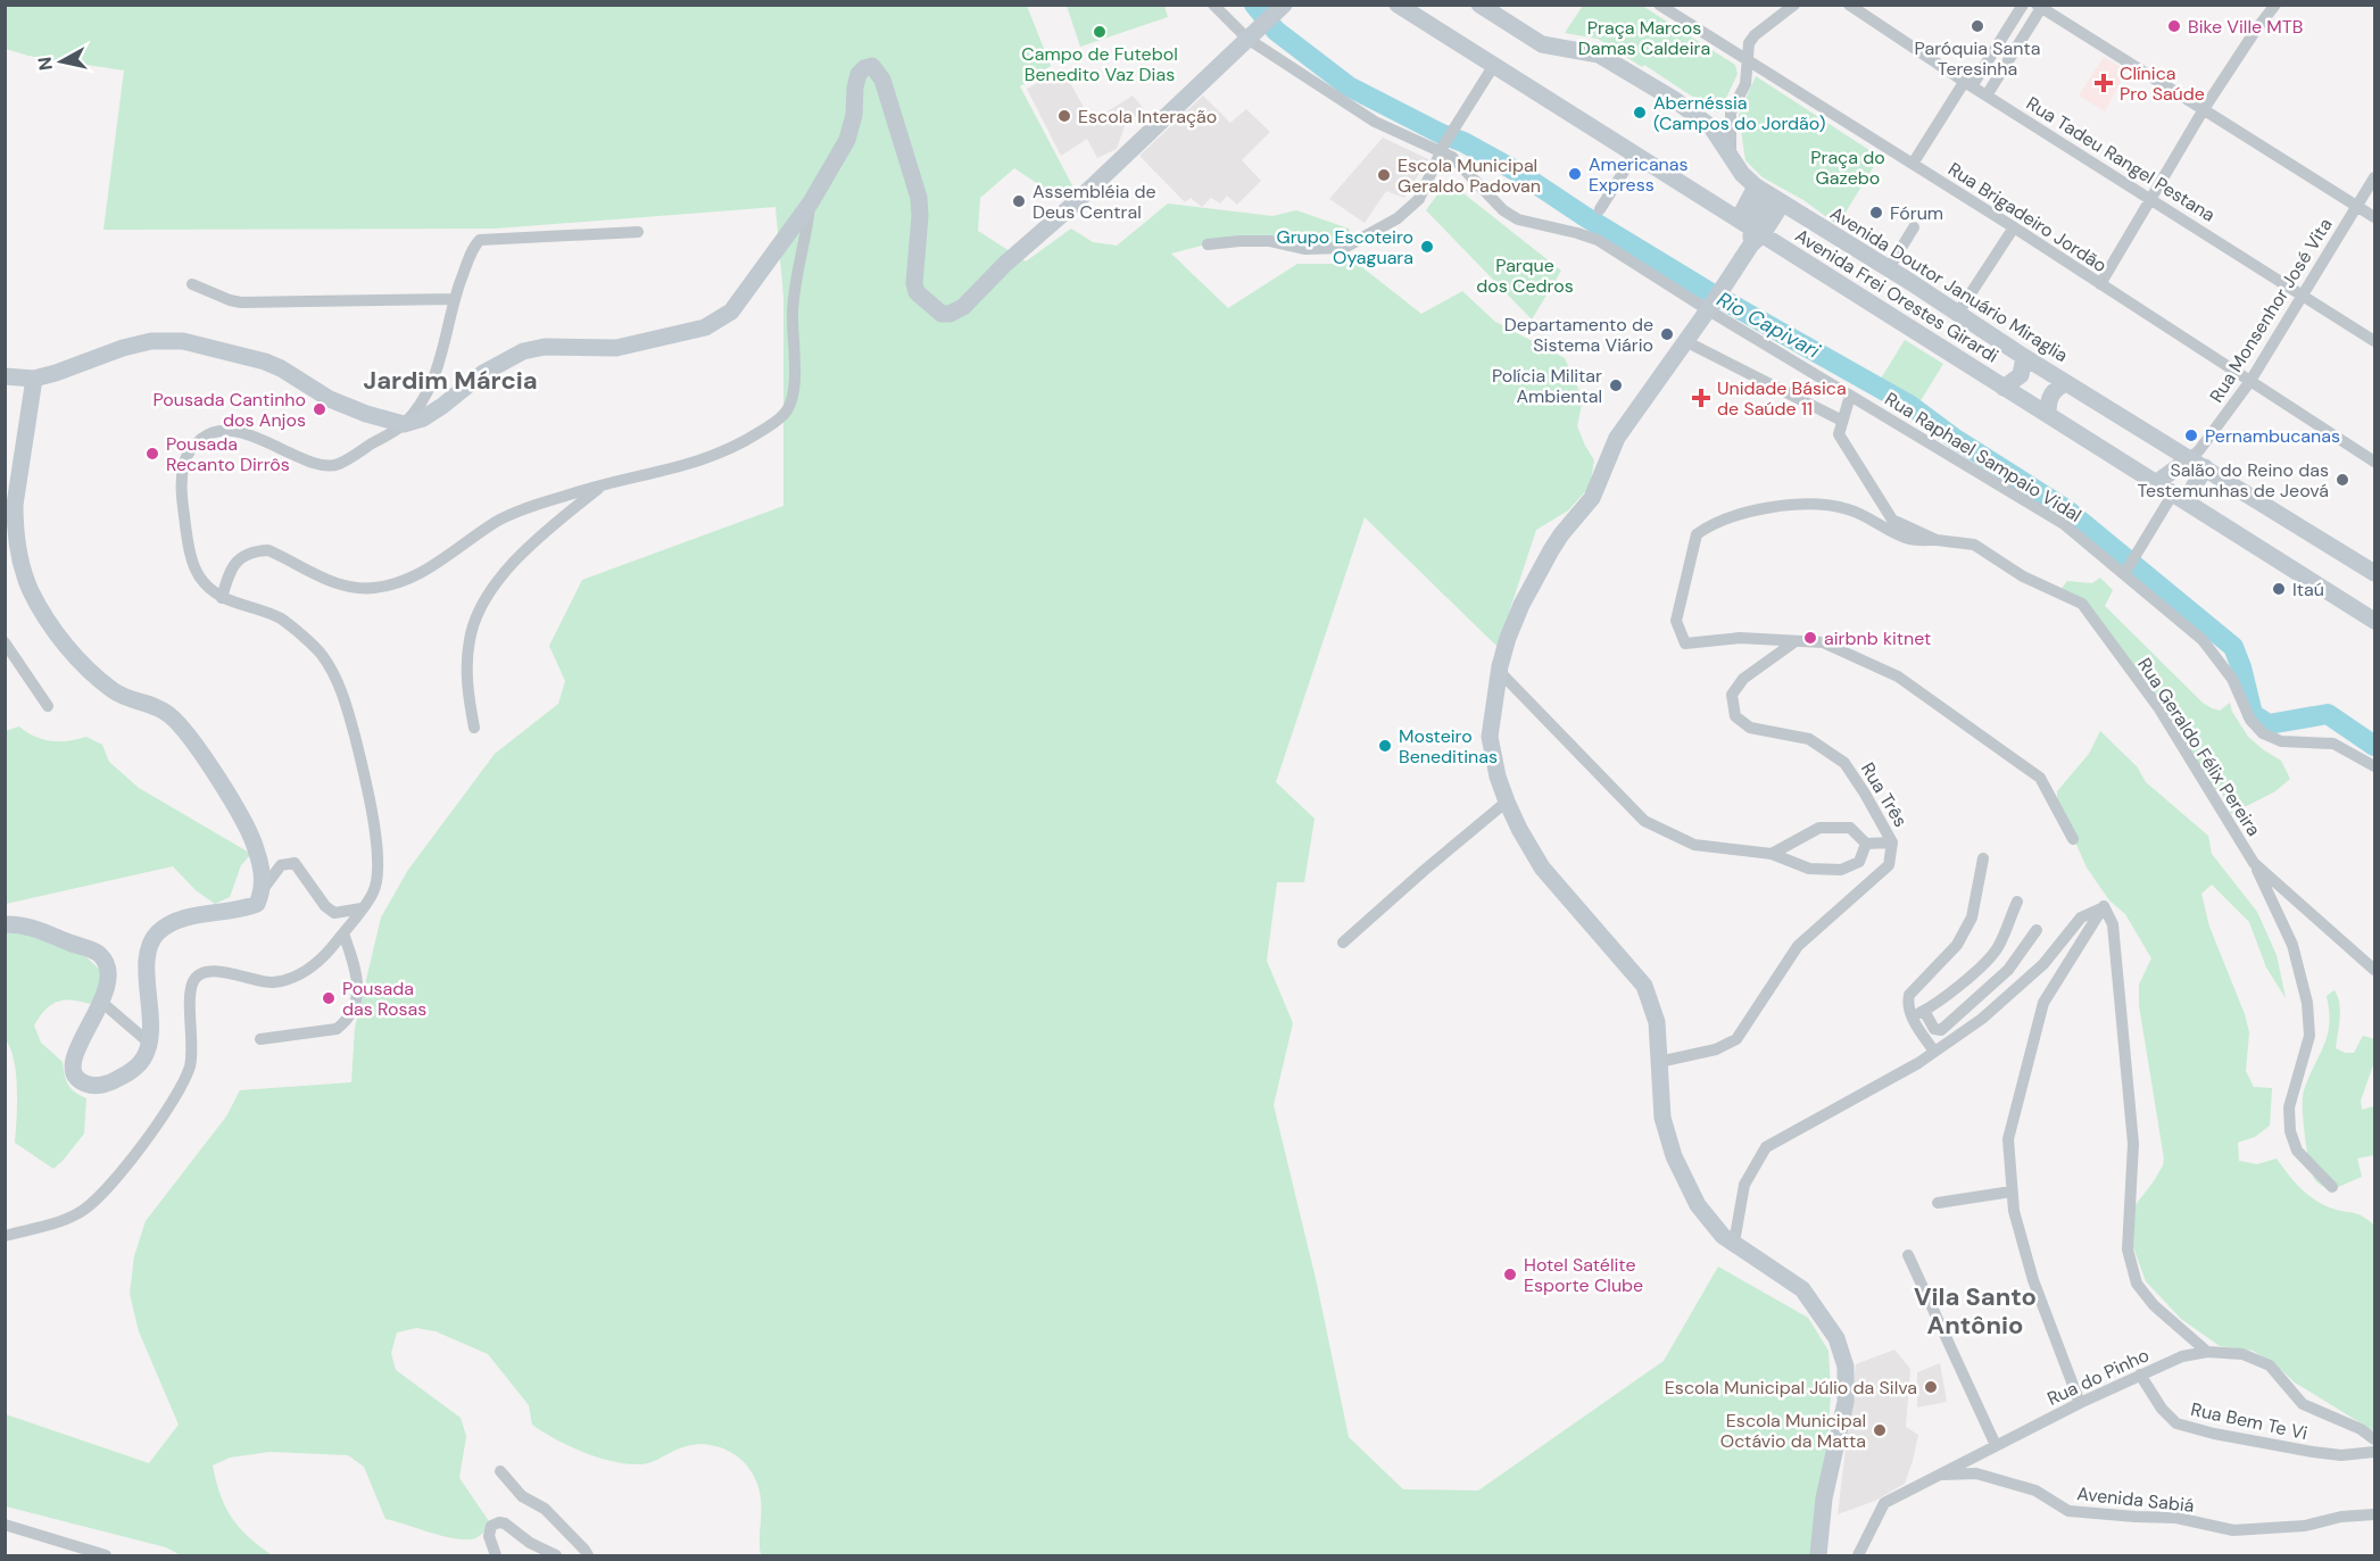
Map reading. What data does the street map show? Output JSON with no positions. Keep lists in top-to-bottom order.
{
  "streets": {
    "street": [
      "Rua Tadeu Rangel Pestana",
      "Rua Brigadeiro Jordão",
      "Avenida Doutor Januário Miraglia",
      "Avenida Frei Orestes Girardi",
      "Rua Monsenhor José Vita",
      "Rua Raphael Sampaio Vidal",
      "Rua Geraldo Félix Pereira",
      "Rua Três",
      "Rua do Pinho",
      "Rua Bem Te Vi",
      "Avenida Sabiá"
    ]
  },
  "crossings": [
    ["Rua Tadeu Rangel Pestana", "Rua Monsenhor José Vita"],
    ["Rua Brigadeiro Jordão", "Rua Monsenhor José Vita"],
    ["Avenida Doutor Januário Miraglia", "Rua Monsenhor José Vita"],
    ["Rua do Pinho", "Rua Bem Te Vi"],
    ["Rua do Pinho", "Avenida Sabiá"]
  ],
  "districts": ["Jardim Márcia", "Vila Santo Antônio"],
  "water": ["Rio Capivari"],
  "parks": ["Praça Marcos Damas Caldeira", "Praça do Gazebo", "Parque dos Cedros"],
  "places": {
    "other": [
      "Paróquia Santa Teresinha",
      "Bike Ville MTB",
      "Campo de Futebol Benedito Vaz Dias",
      "Abernéssia (Campos do Jordão)",
      "Escola Interação",
      "Americanas Express",
      "Escola Municipal Geraldo Padovan",
      "Assembléia de Deus Central",
      "Fórum",
      "Grupo Escoteiro Oyaguara",
      "Departamento de Sistema Viário",
      "Polícia Militar Ambiental",
      "Pousada Cantinho dos Anjos",
      "Pernambucanas",
      "Pousada Recanto Dirrôs",
      "Salão do Reino das Testemunhas de Jeová",
      "Itaú",
      "airbnb kitnet",
      "Mosteiro Beneditinas",
      "Pousada das Rosas",
      "Hotel Satélite Esporte Clube",
      "Escola Municipal Júlio da Silva",
      "Escola Municipal Octávio da Matta"
    ],
    "health": ["Clínica Pro Saúde", "Unidade Básica de Saúde 11"]
  },
  "north": "left"
}
